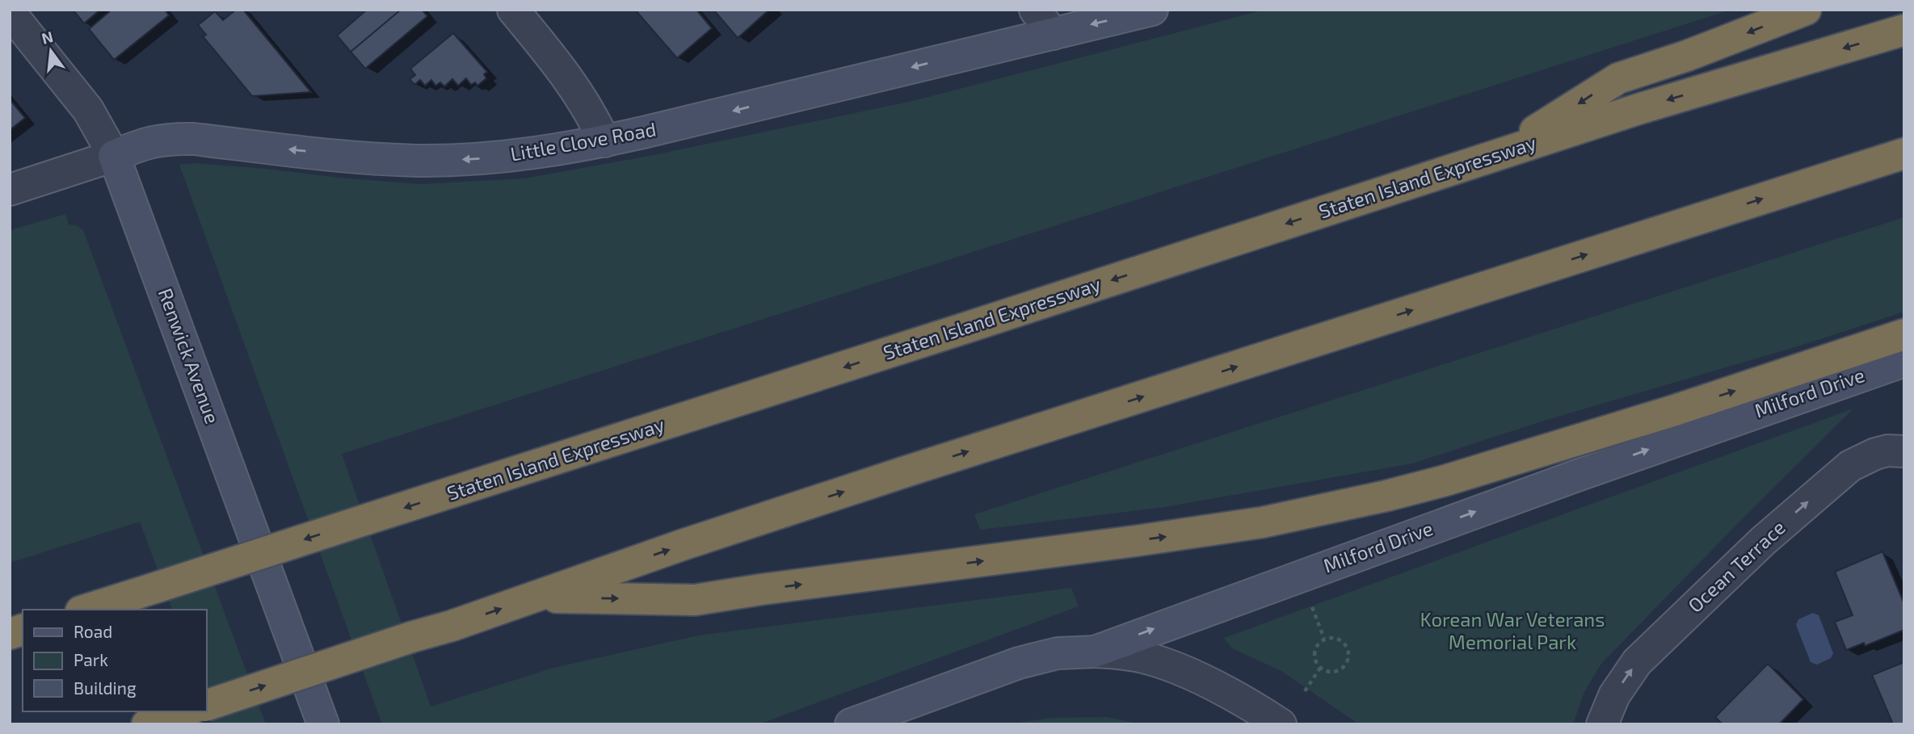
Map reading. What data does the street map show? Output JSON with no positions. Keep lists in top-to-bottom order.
{
  "streets": {
    "highway": ["Staten Island Expressway"],
    "street": [
      "Little Clove Road",
      "Renwick Avenue",
      "Milford Drive",
      "Ocean Terrace"
    ]
  },
  "crossings": [
    ["Little Clove Road", "Renwick Avenue"]
  ],
  "one_way": ["Little Clove Road", "Milford Drive", "Ocean Terrace"],
  "parks": ["Korean War Veterans Memorial Park"],
  "legend": ["Road", "Park", "Building"],
  "north": "top"
}
